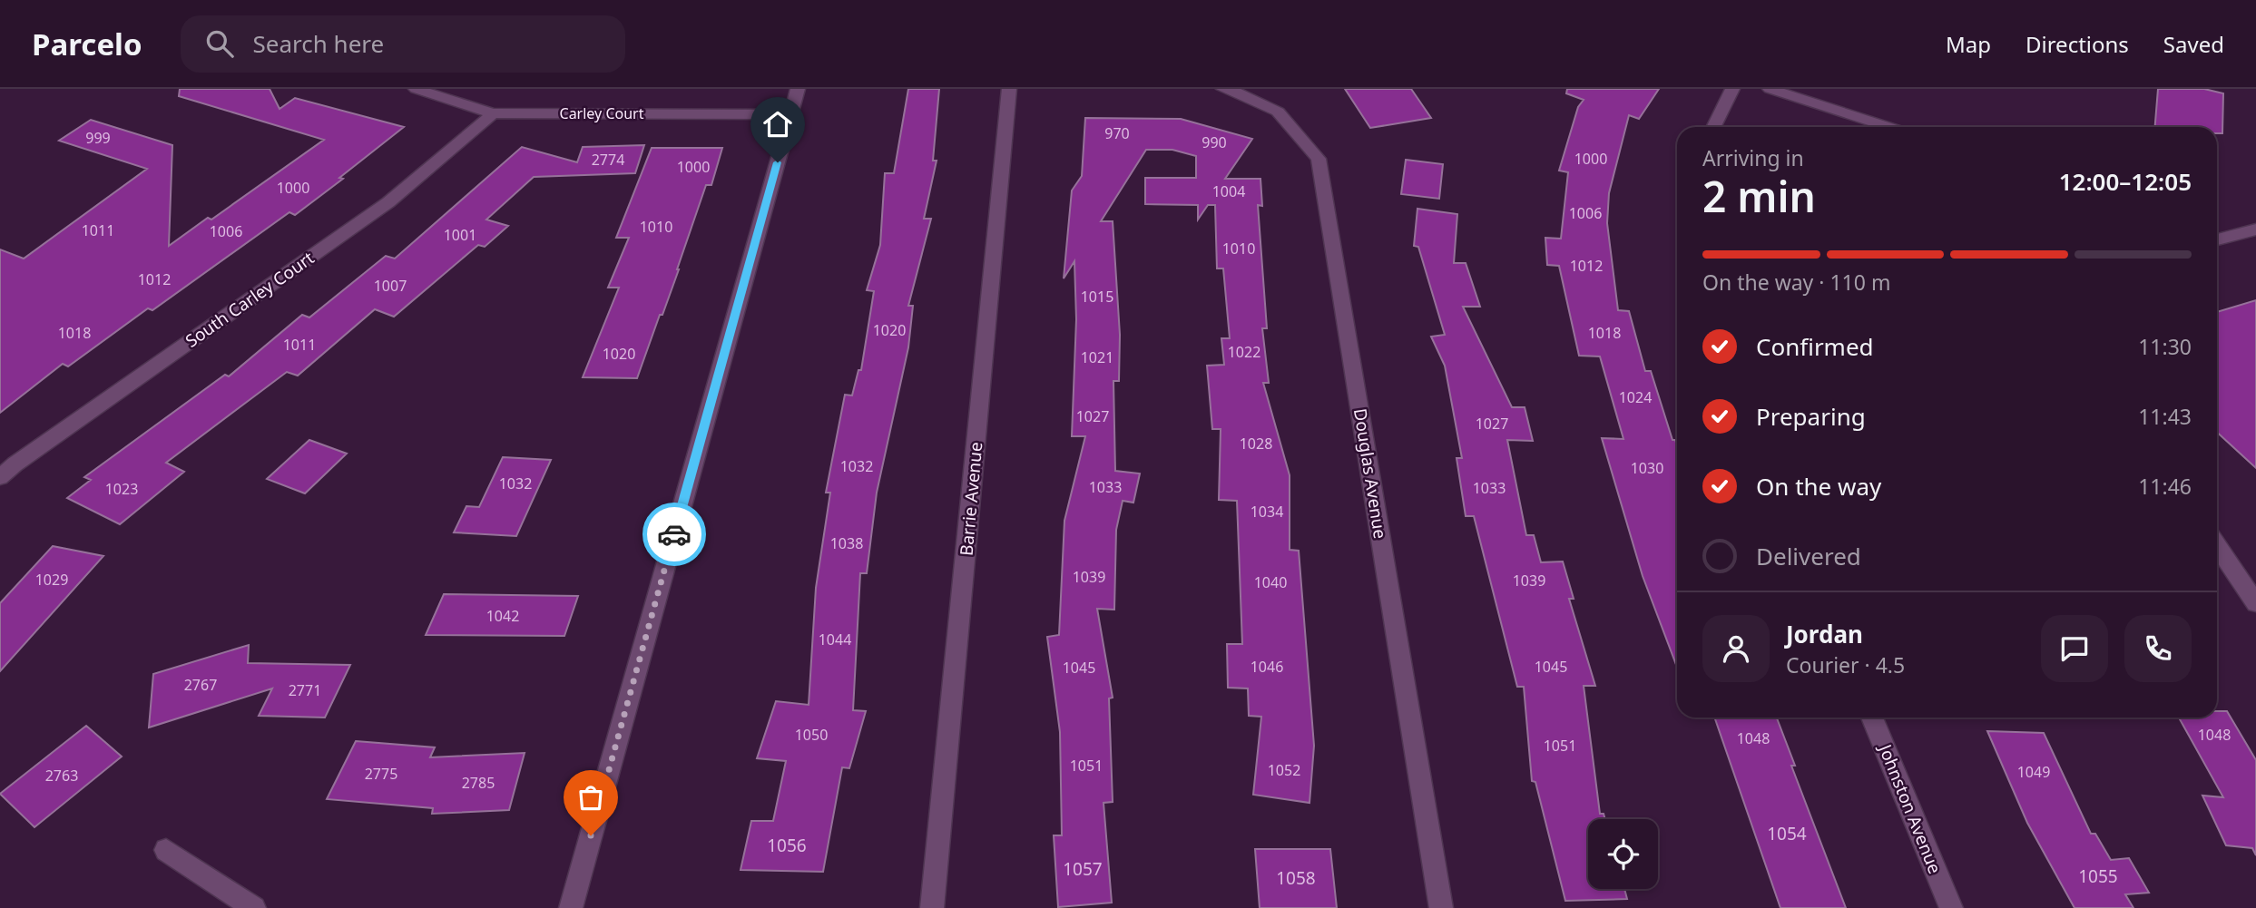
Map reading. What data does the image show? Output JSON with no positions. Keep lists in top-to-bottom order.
{
  "streets": {
    "street": [
      "Carley Court",
      "South Carley Court",
      "Douglas Avenue",
      "Barrie Avenue",
      "Johnston Avenue"
    ]
  },
  "crossings": [
    ["Carley Court", "South Carley Court"]
  ],
  "house_numbers": [
    "970",
    "999",
    "990",
    "1000",
    "2774",
    "1000",
    "1000",
    "1004",
    "1006",
    "1010",
    "1011",
    "1006",
    "1001",
    "1010",
    "1012",
    "1012",
    "1007",
    "1015",
    "1020",
    "1018",
    "1018",
    "1011",
    "1022",
    "1020",
    "1021",
    "1024",
    "1027",
    "1027",
    "1028",
    "1032",
    "1030",
    "1032",
    "1033",
    "1033",
    "1023",
    "1034",
    "1038",
    "1039",
    "1029",
    "1039",
    "1040",
    "1042",
    "1044",
    "1046",
    "1045",
    "1045",
    "2767",
    "2771",
    "1050",
    "1048",
    "1048",
    "1051",
    "1051",
    "1052",
    "1049",
    "2775",
    "2763",
    "2785",
    "1054",
    "1056",
    "1057",
    "1055",
    "1058"
  ],
  "page": {
    "header": "Parcelo",
    "search": "Search here",
    "nav": ["Map", "Directions", "Saved"],
    "heading": ["2 min", "Arriving in", "12:00–12:05"],
    "panel": ["Jordan", "Courier · 4.5"],
    "bar": "On the way · 110 m",
    "list": [
      ["Confirmed", "11:30"],
      ["Preparing", "11:43"],
      ["On the way", "11:46"],
      "Delivered"
    ]
  }
}
